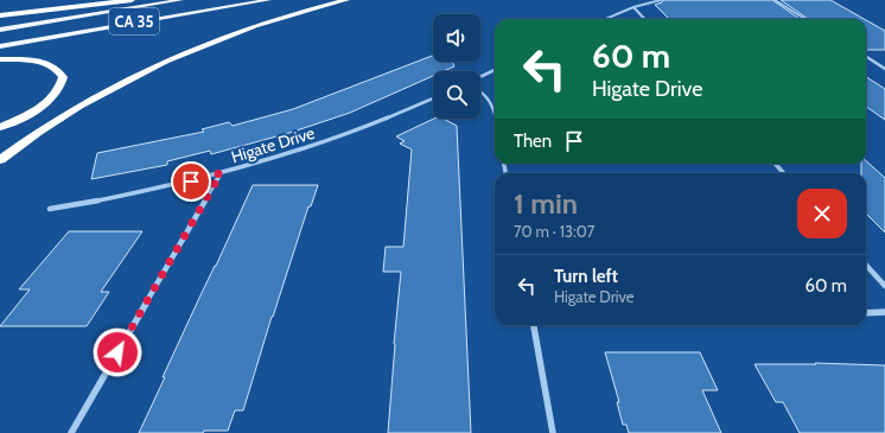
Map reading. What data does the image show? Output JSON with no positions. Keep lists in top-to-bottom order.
{
  "streets": {
    "main road": ["CA 35"],
    "street": ["Higate Drive"]
  },
  "page": {
    "turn": ["60 m", "Higate Drive"],
    "then": "Then",
    "heading": ["1 min", "70 m · 13:07"],
    "list": [
      {
        "name": "Turn left",
        "note": "Higate Drive",
        "value": "60 m"
      }
    ]
  }
}
